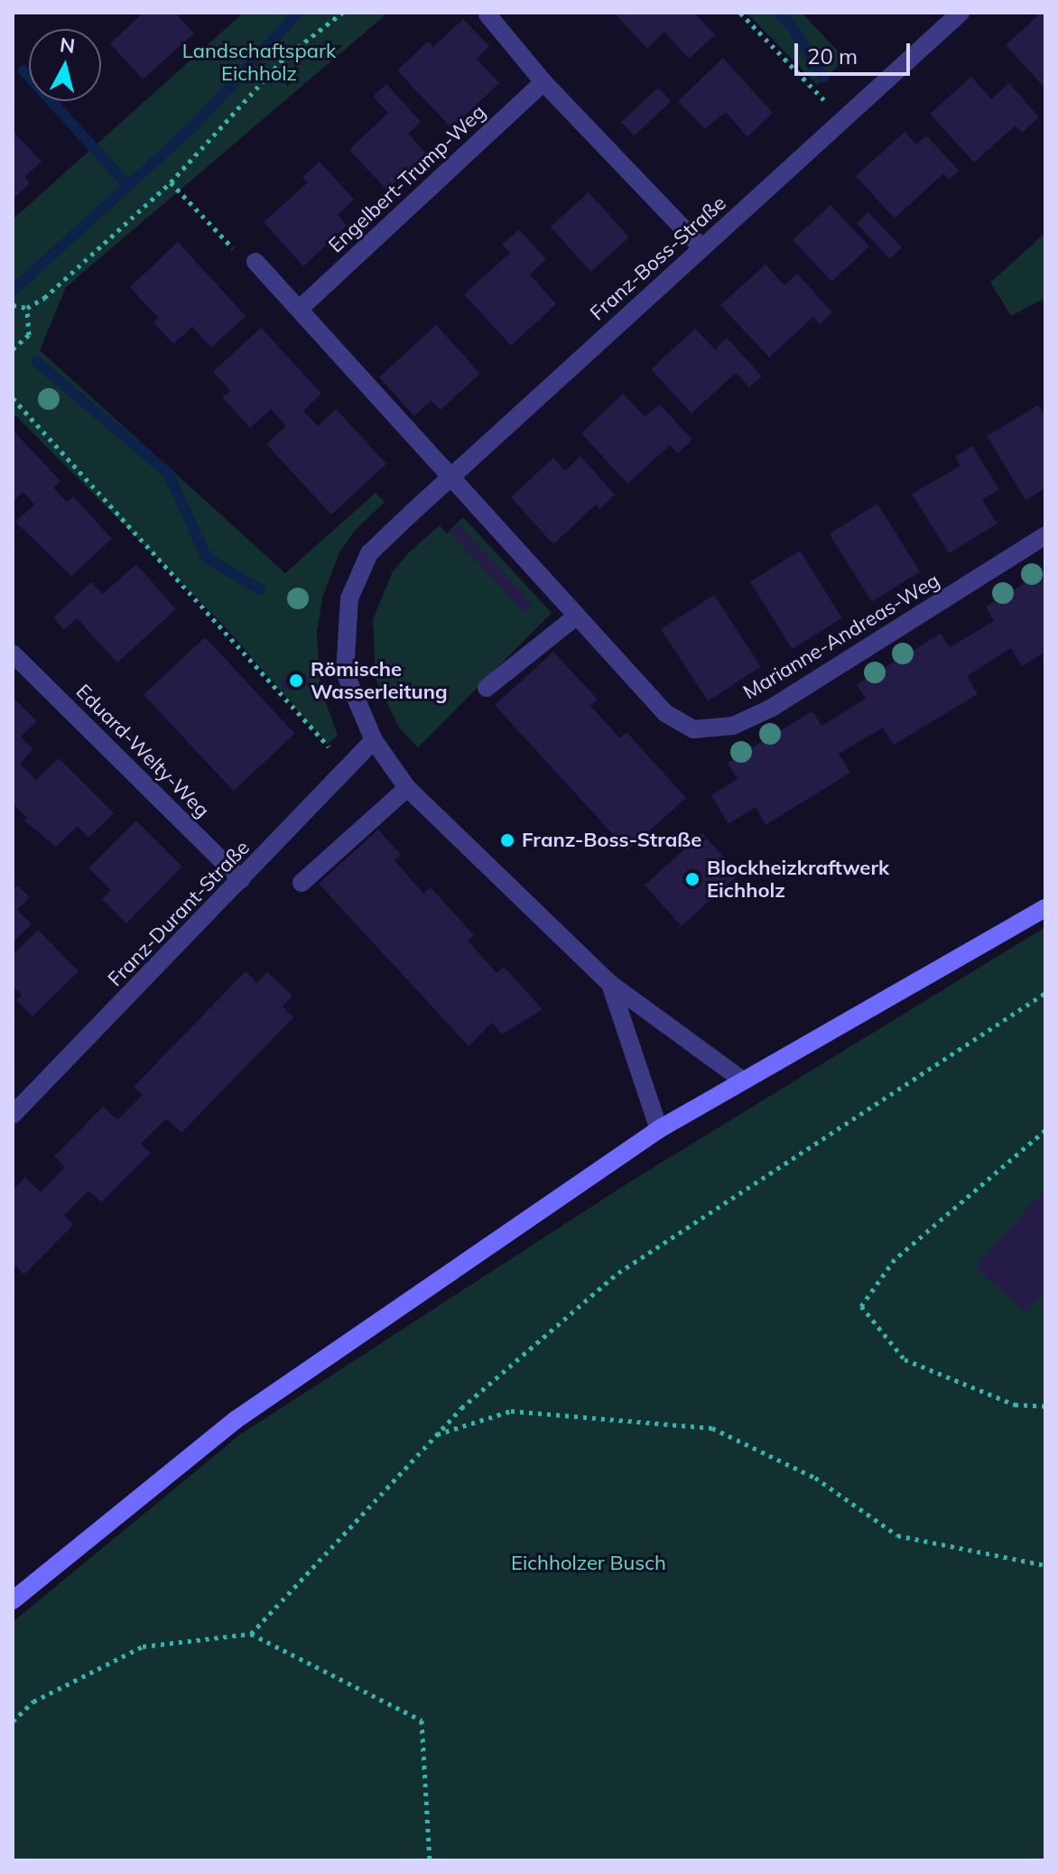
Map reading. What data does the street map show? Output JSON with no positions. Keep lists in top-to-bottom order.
{
  "streets": {
    "street": [
      "Engelbert-Trump-Weg",
      "Franz-Boss-Straße",
      "Marianne-Andreas-Weg",
      "Eduard-Welty-Weg",
      "Franz-Durant-Straße"
    ]
  },
  "crossings": [
    ["Franz-Boss-Straße", "Marianne-Andreas-Weg"],
    ["Franz-Boss-Straße", "Franz-Durant-Straße"],
    ["Eduard-Welty-Weg", "Franz-Durant-Straße"]
  ],
  "parks": ["Landschaftspark Eichholz", "Eichholzer Busch"],
  "places": ["Römische Wasserleitung", "Franz-Boss-Straße", "Blockheizkraftwerk Eichholz"],
  "scale_bar": "20 m",
  "north": "top"
}
